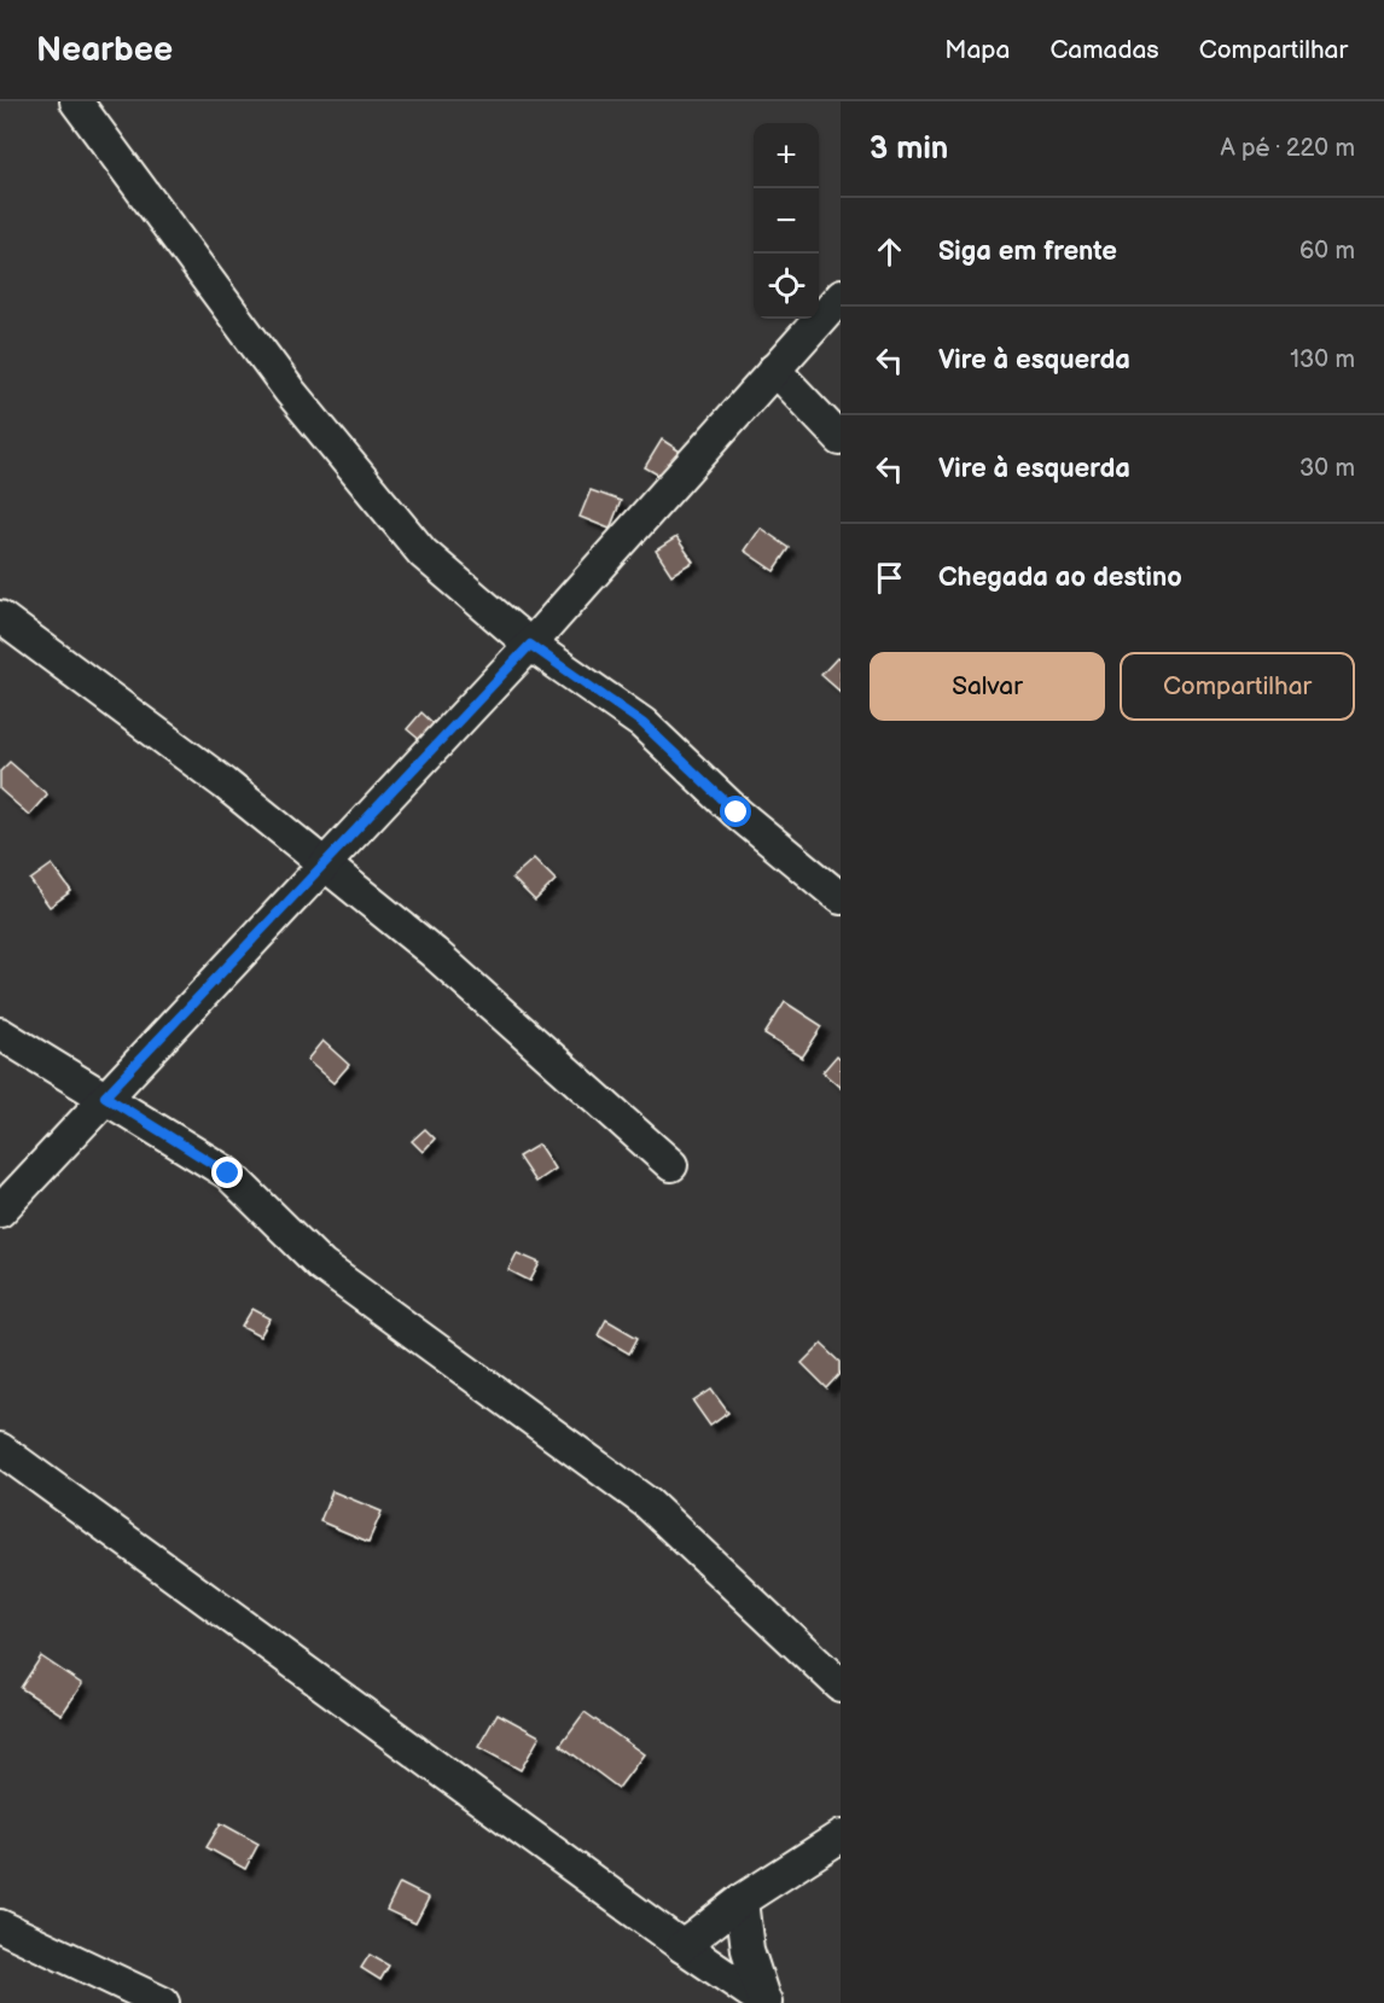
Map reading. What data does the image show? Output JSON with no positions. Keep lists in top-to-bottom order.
{
  "page": {
    "header": "Nearbee",
    "nav": ["Mapa", "Camadas", "Compartilhar"],
    "heading": ["3 min", "A pé · 220 m"],
    "map_buttons": ["+", "−"],
    "list": [
      ["Siga em frente", "60 m"],
      ["Vire à esquerda", "130 m"],
      ["Vire à esquerda", "30 m"],
      "Chegada ao destino"
    ],
    "buttons": ["Salvar", "Compartilhar"]
  }
}
